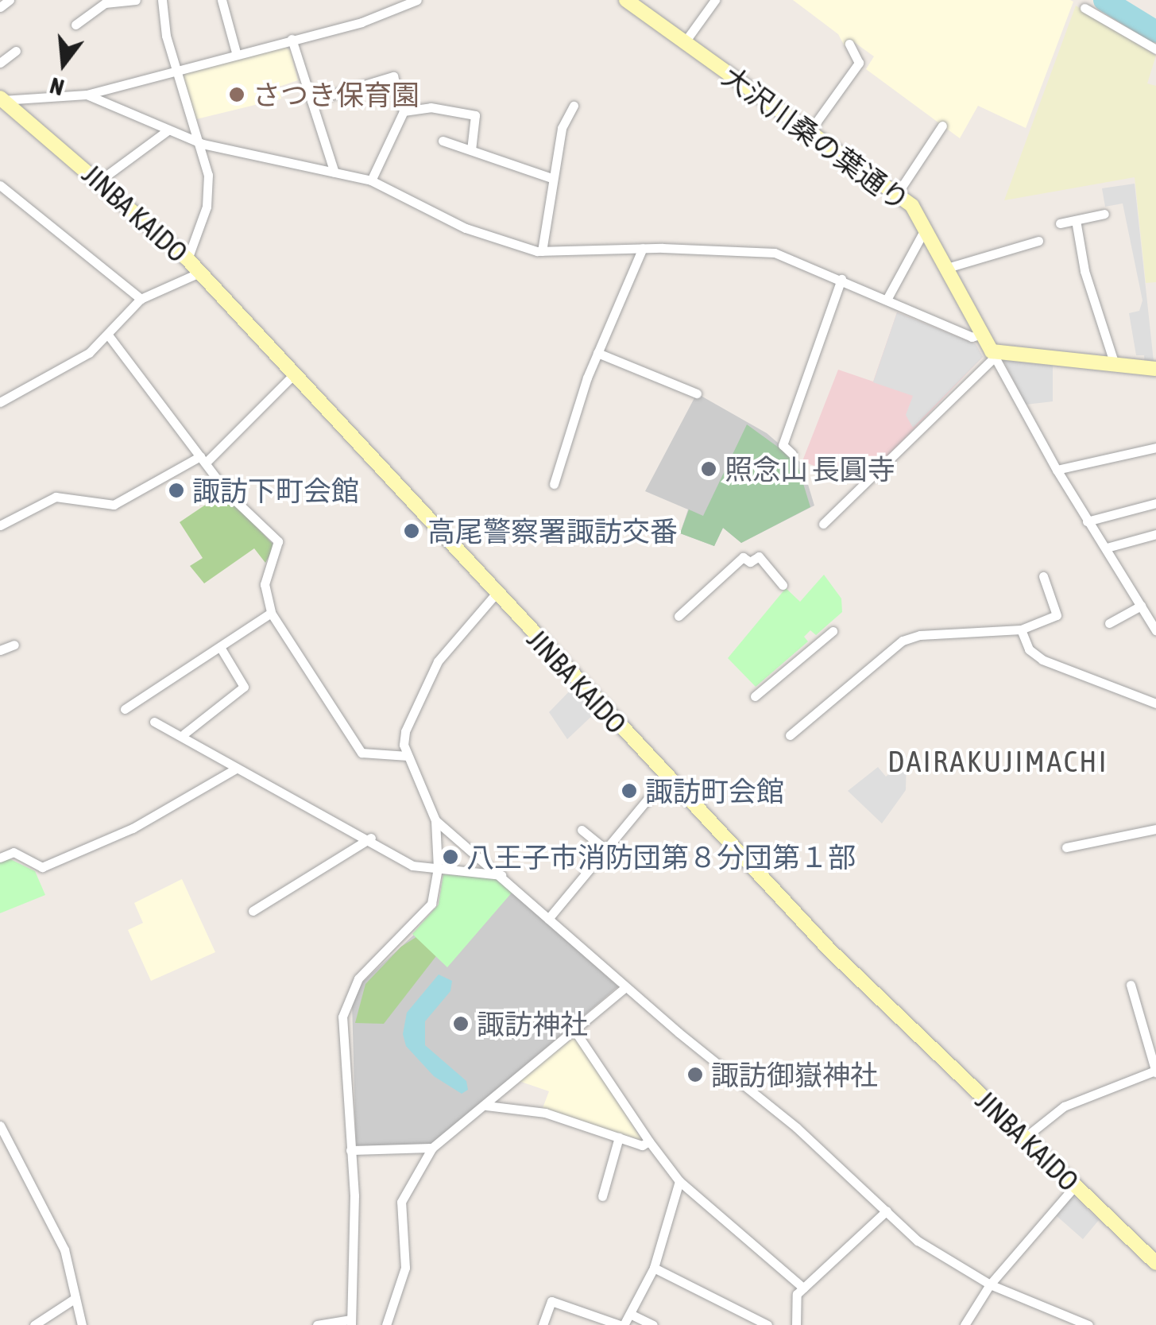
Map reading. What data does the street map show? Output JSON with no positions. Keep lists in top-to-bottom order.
{
  "streets": {
    "main road": ["大沢川桑の葉通り", "JINBA KAIDO"]
  },
  "districts": ["DAIRAKUJIMACHI"],
  "places": [
    "さつき保育園",
    "照念山 長圓寺",
    "諏訪下町会館",
    "高尾警察署諏訪交番",
    "諏訪町会館",
    "八王子市消防団第８分団第１部",
    "諏訪神社",
    "諏訪御嶽神社"
  ],
  "north": "bottom"
}
